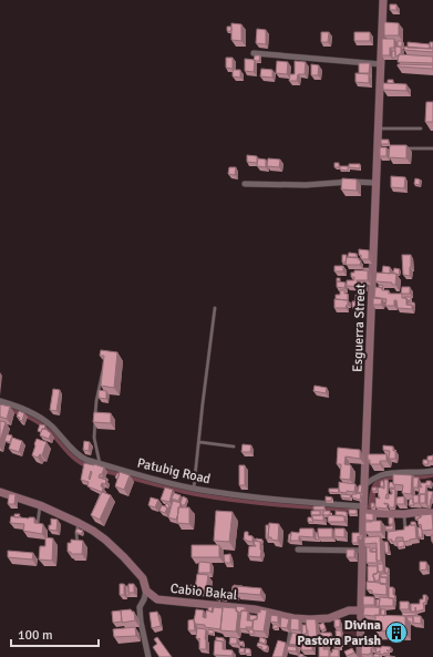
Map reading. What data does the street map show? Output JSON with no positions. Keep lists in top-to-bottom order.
{
  "streets": {
    "main road": ["Esguerra Street", "Cabio Bakal"],
    "street": ["Patubig Road"]
  },
  "crossings": [
    ["Esguerra Street", "Patubig Road"],
    ["Esguerra Street", "Cabio Bakal"]
  ],
  "places": {
    "building": ["Divina Pastora Parish"]
  },
  "scale_bar": "100 m"
}
